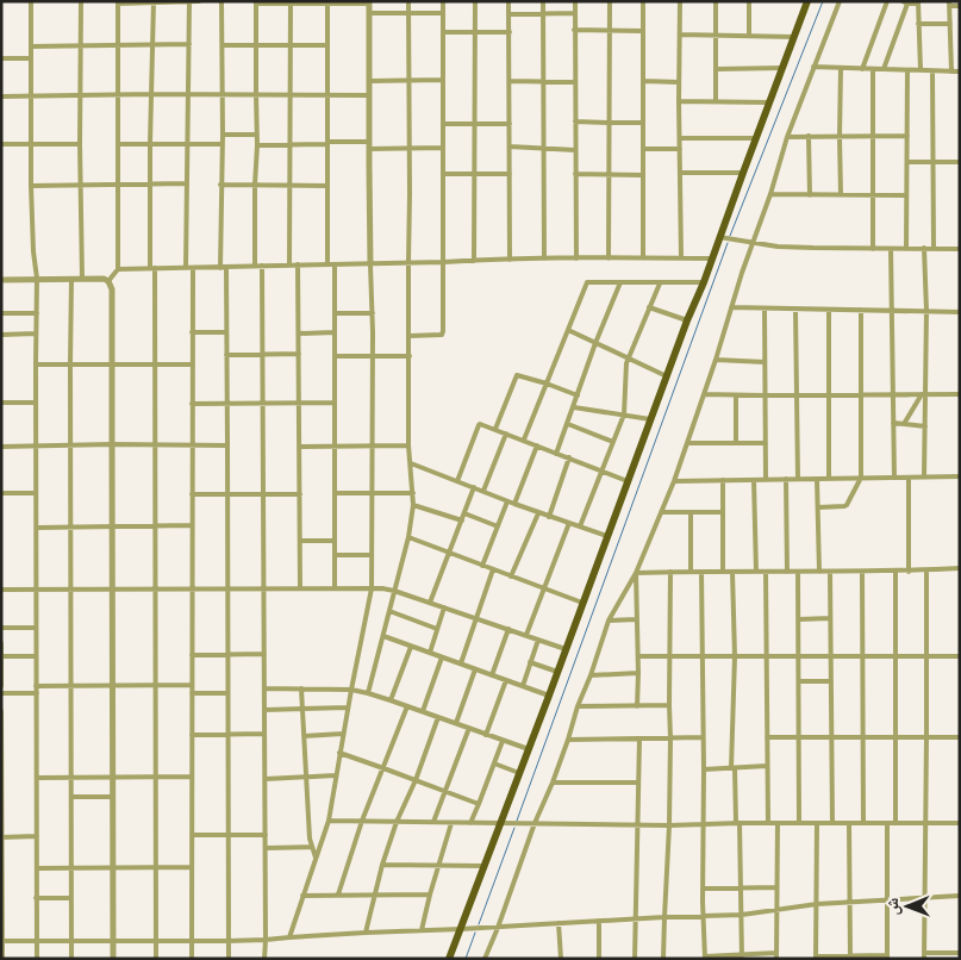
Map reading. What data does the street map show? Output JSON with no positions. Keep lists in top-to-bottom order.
{
  "north": "left"
}
